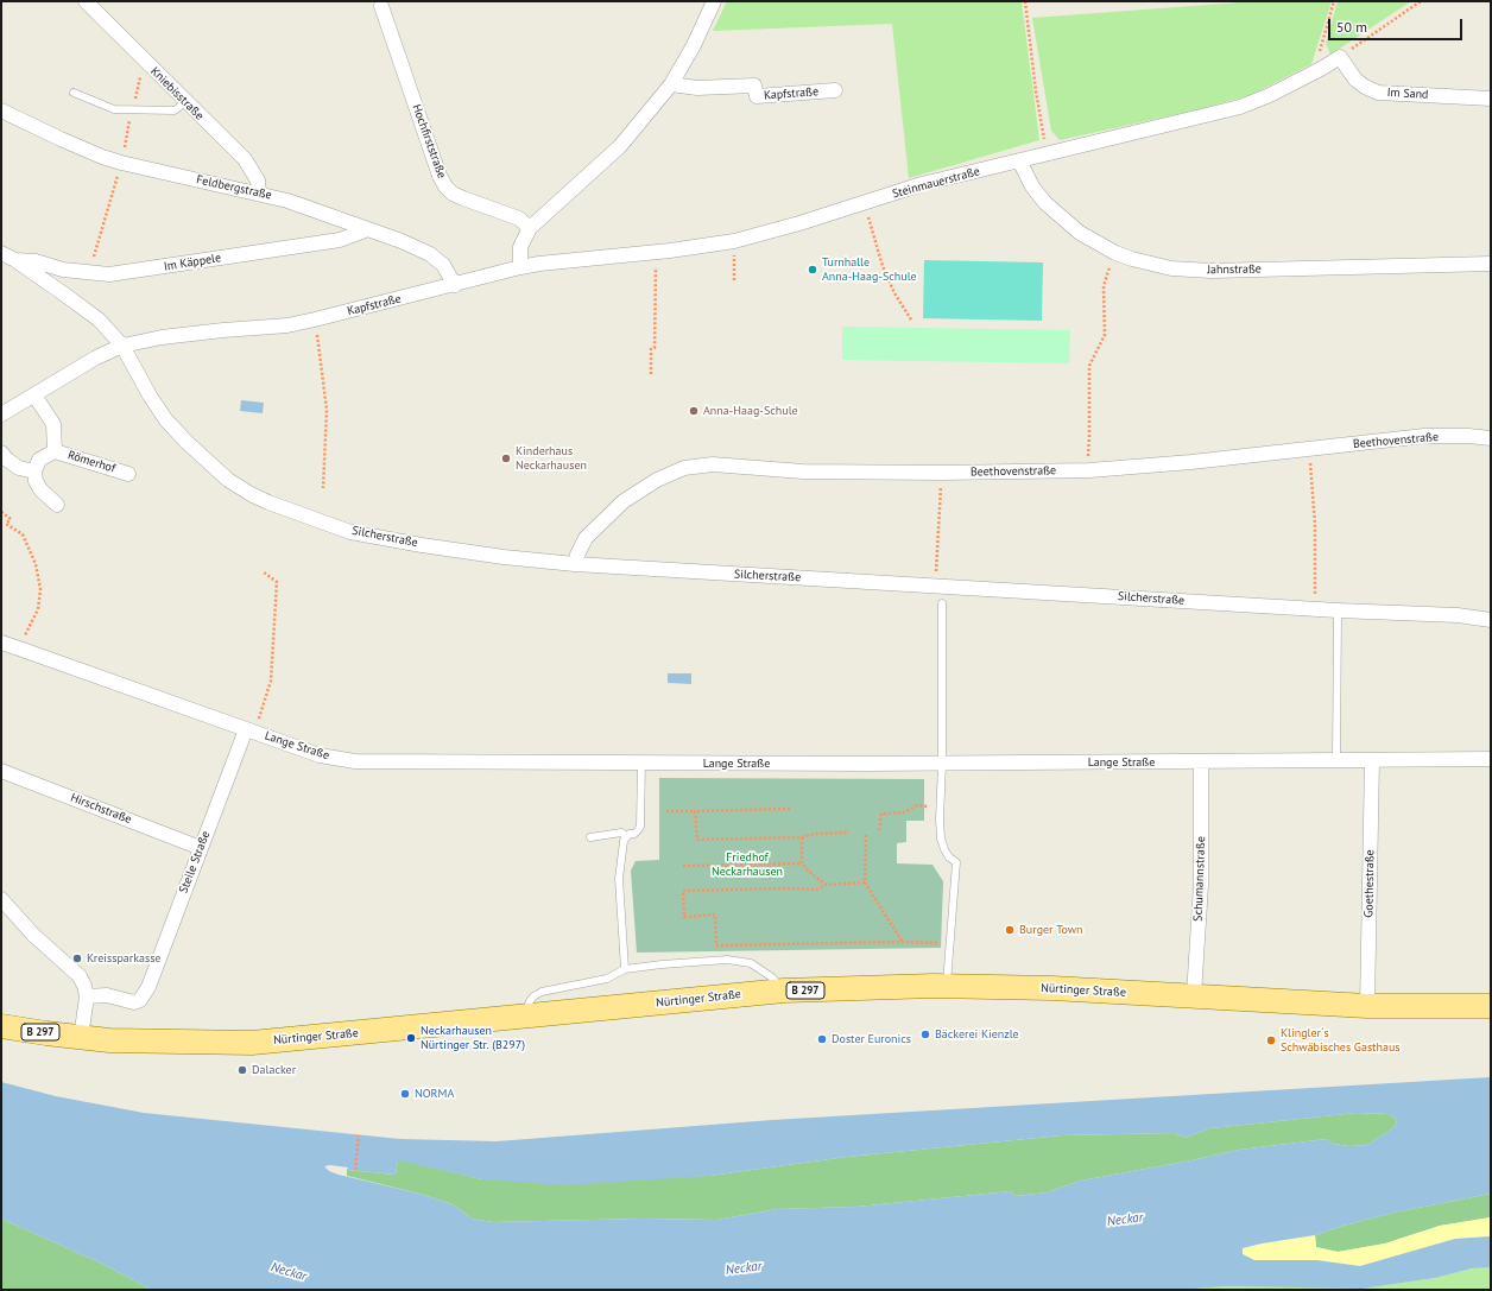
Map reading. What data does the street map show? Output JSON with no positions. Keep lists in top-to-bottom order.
{
  "streets": {
    "main road": ["B 297", "Nürtinger Straße"],
    "street": [
      "Kniebisstraße",
      "Kapfstraße",
      "Im Sand",
      "Hochfirststraße",
      "Steinmauerstraße",
      "Feldbergstraße",
      "Im Käppele",
      "Jahnstraße",
      "Beethovenstraße",
      "Römerhof",
      "Silcherstraße",
      "Lange Straße",
      "Hirschstraße",
      "Steile Straße",
      "Schumannstraße",
      "Goethestraße"
    ]
  },
  "crossings": [
    ["Kniebisstraße", "Feldbergstraße"],
    ["Kapfstraße", "Steinmauerstraße"],
    ["Kapfstraße", "Feldbergstraße"],
    ["Kapfstraße", "Im Käppele"],
    ["Kapfstraße", "Römerhof"],
    ["Kapfstraße", "Silcherstraße"],
    ["Im Sand", "Steinmauerstraße"],
    ["Steinmauerstraße", "Jahnstraße"],
    ["Feldbergstraße", "Im Käppele"],
    ["Im Käppele", "Silcherstraße"],
    ["Beethovenstraße", "Silcherstraße"],
    ["Lange Straße", "Steile Straße"],
    ["Lange Straße", "Schumannstraße"],
    ["Lange Straße", "Goethestraße"],
    ["Hirschstraße", "Steile Straße"],
    ["Schumannstraße", "Nürtinger Straße"],
    ["Goethestraße", "Nürtinger Straße"],
    ["B 297", "Nürtinger Straße"]
  ],
  "water": ["Neckar"],
  "parks": ["Friedhof Neckarhausen"],
  "places": [
    "Turnhalle Anna-Haag-Schule",
    "Anna-Haag-Schule",
    "Kinderhaus Neckarhausen",
    "Burger Town",
    "Kreissparkasse",
    "Bäckerei Kienzle",
    "Neckarhausen Nürtinger Str. (B297)",
    "Doster Euronics",
    "Klingler´s Schwäbisches Gasthaus",
    "Dalacker",
    "NORMA"
  ],
  "scale_bar": "50 m"
}
